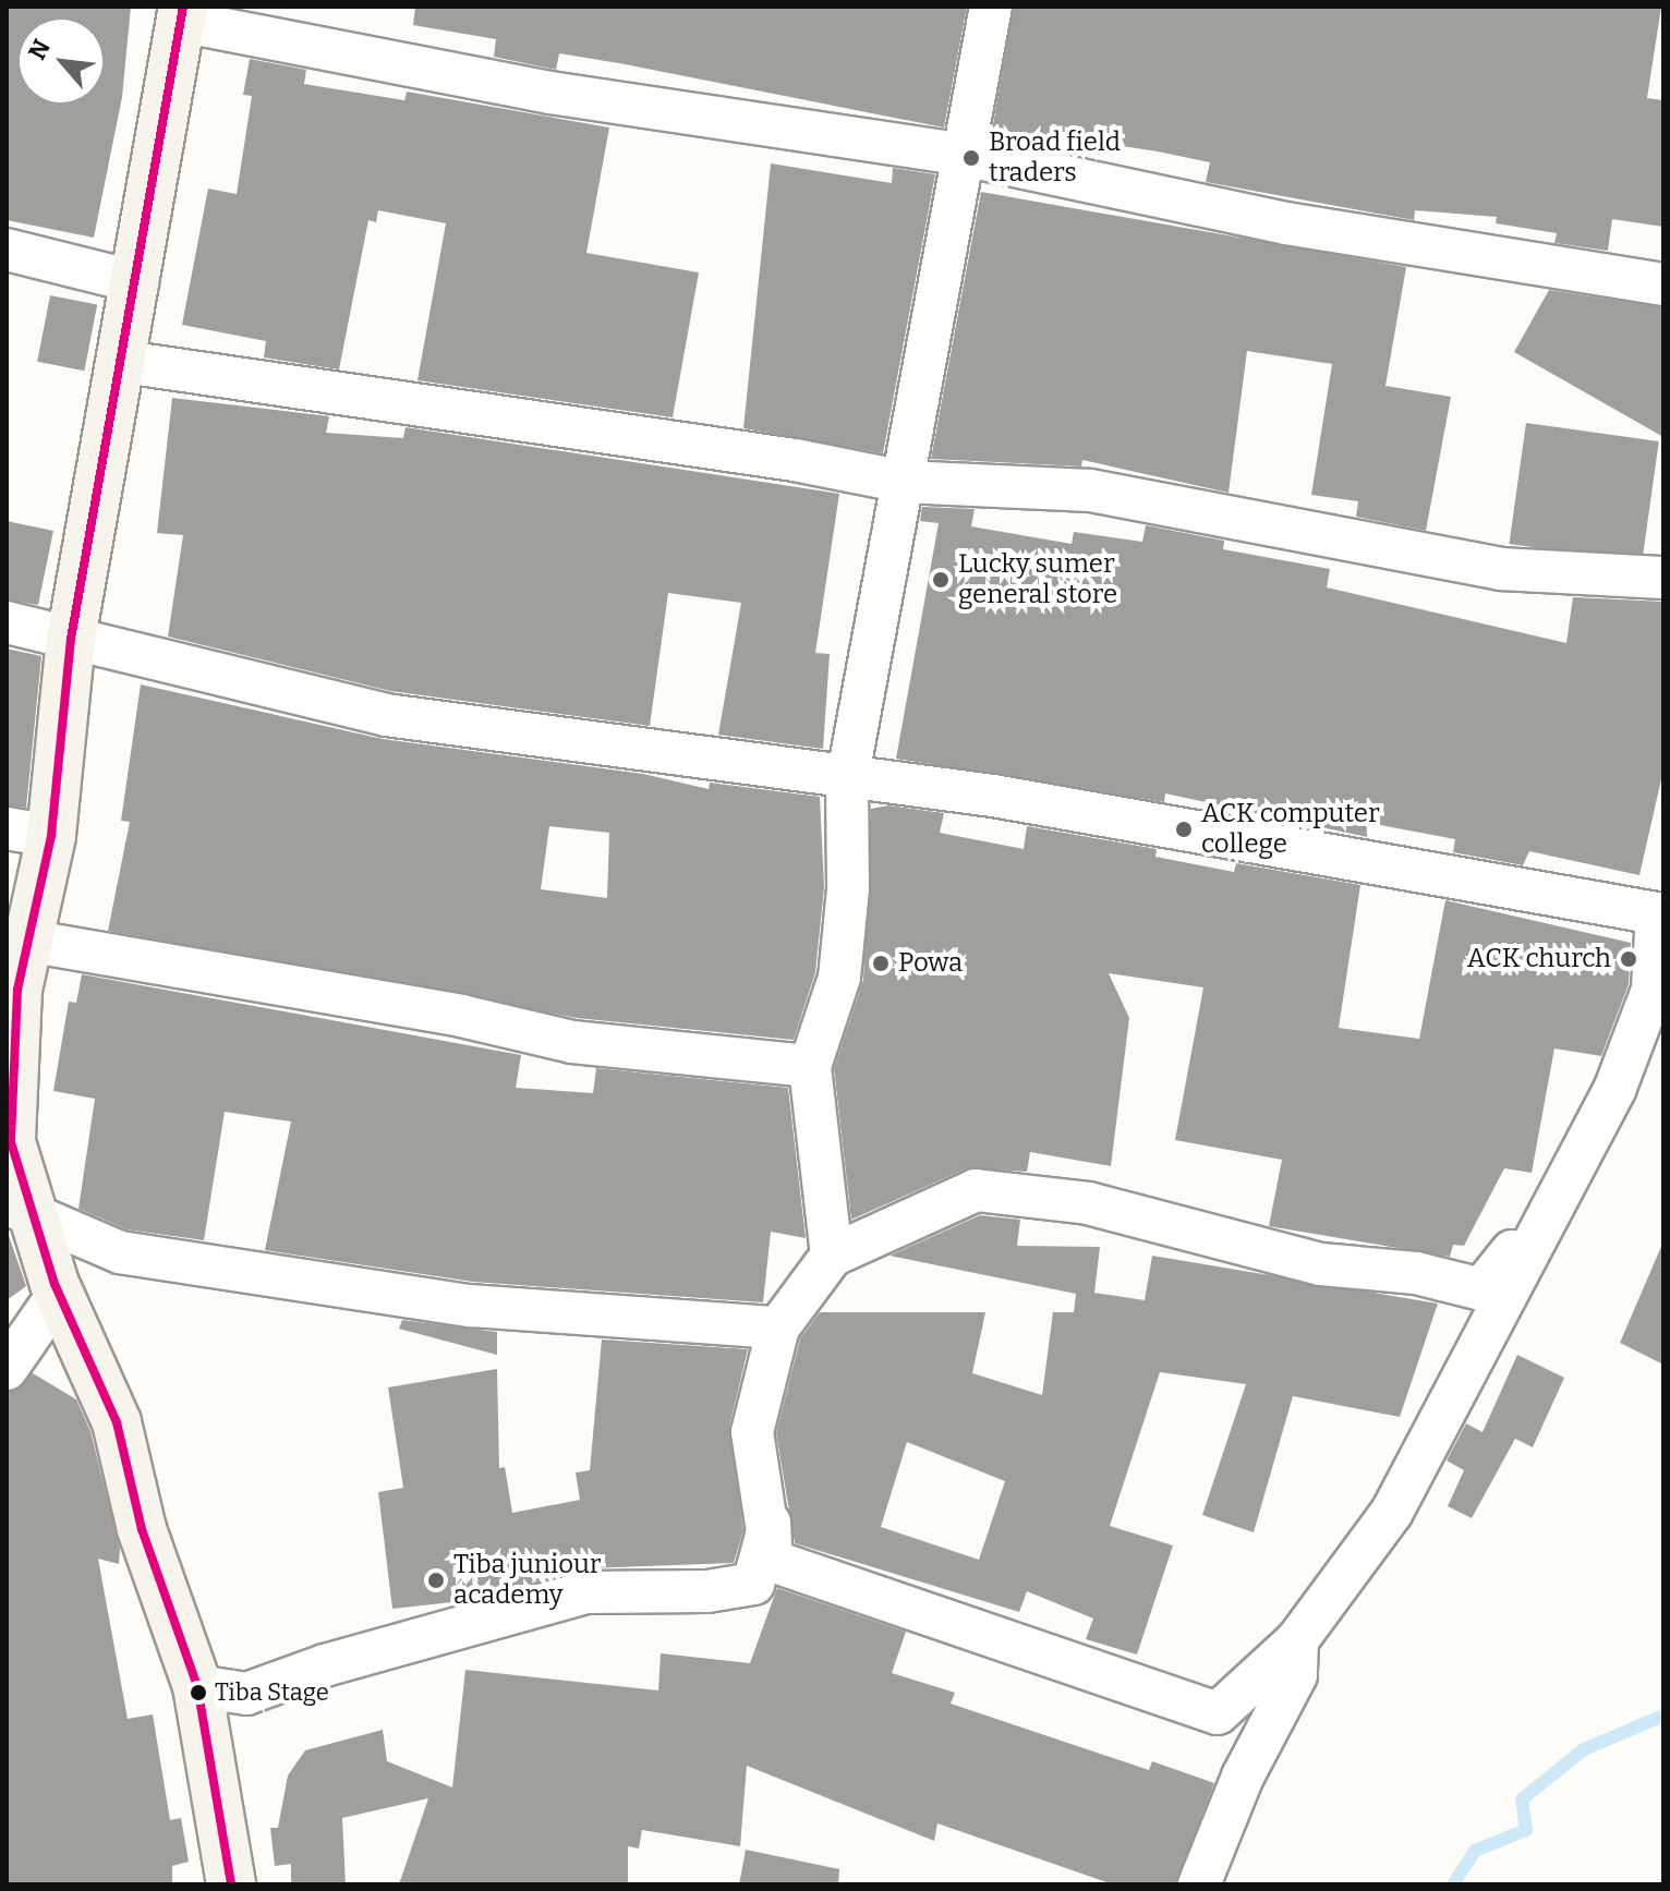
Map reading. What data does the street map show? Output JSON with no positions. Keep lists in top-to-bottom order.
{
  "places": [
    "Broad field traders",
    "Lucky sumer general store",
    "ACK computer college",
    "ACK church",
    "Powa",
    "Tiba juniour academy",
    "Tiba Stage"
  ],
  "north": "top left"
}
